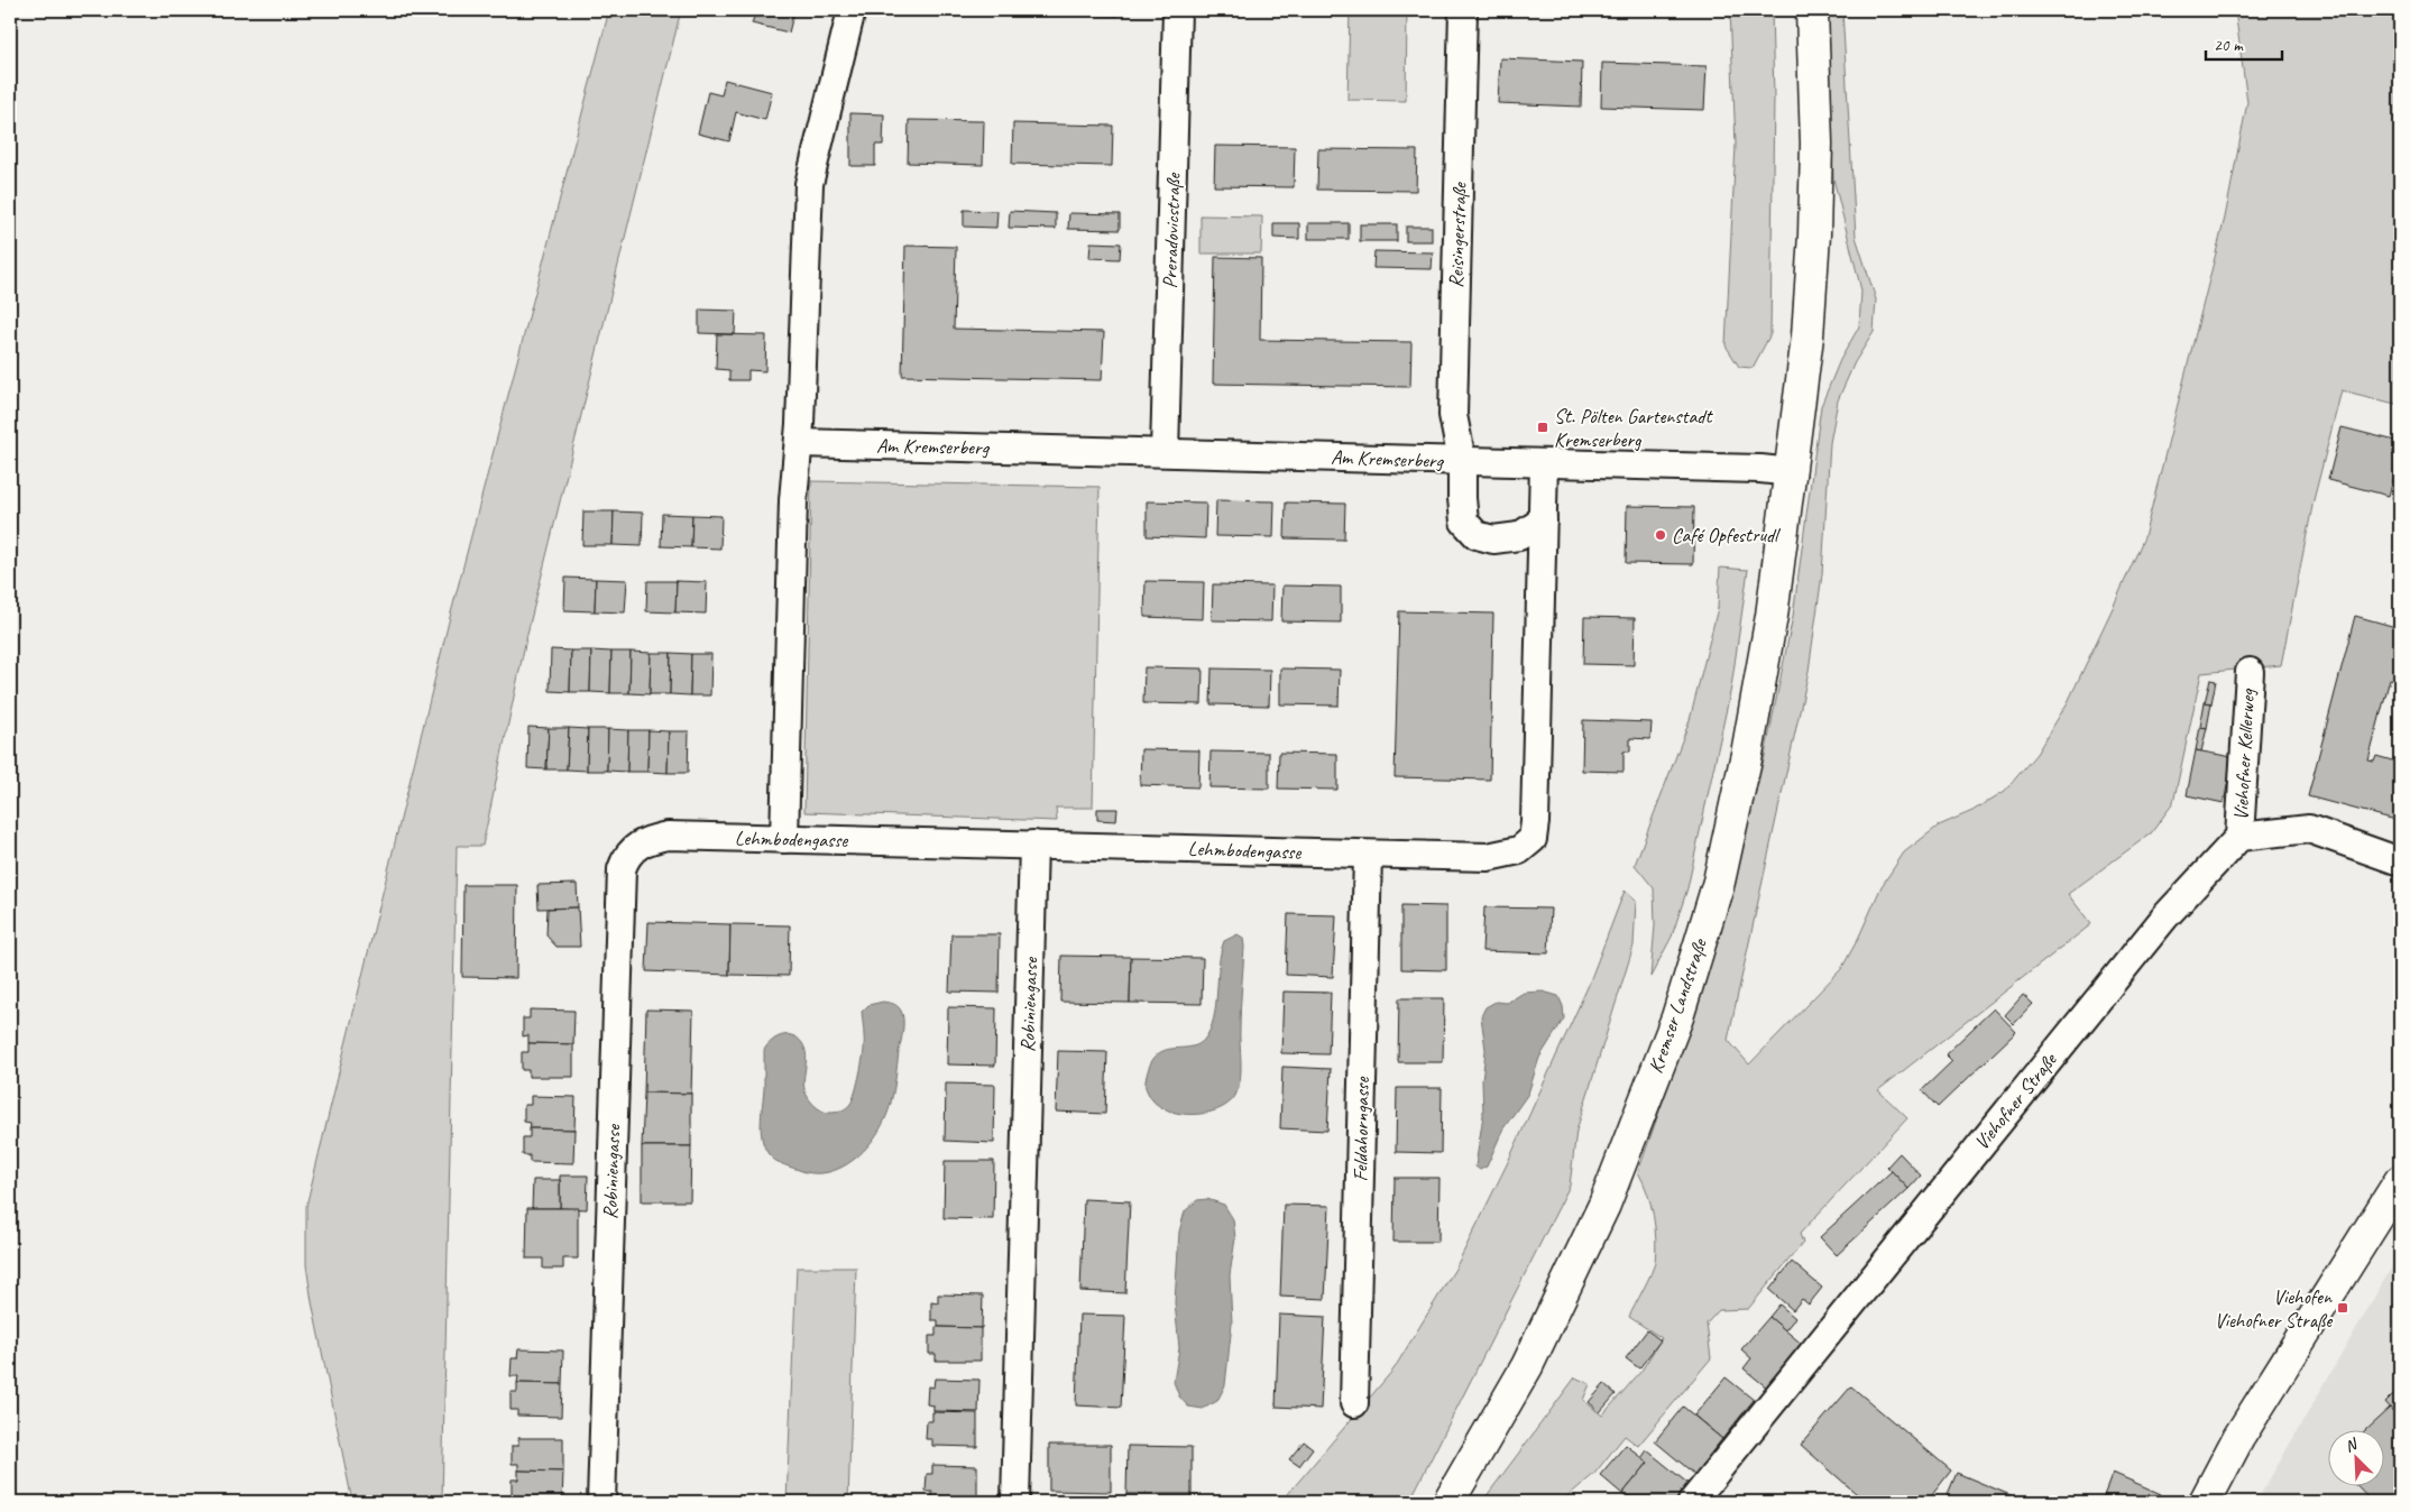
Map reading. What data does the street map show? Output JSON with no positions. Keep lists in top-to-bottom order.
{
  "streets": {
    "main road": ["Kremser Landstraße"],
    "street": [
      "Preradovicstraße",
      "Reisingerstraße",
      "Am Kremserberg",
      "Viehofner Kellerweg",
      "Lehmbodengasse",
      "Robiniengasse",
      "Viehofner Straße",
      "Feldahorngasse"
    ]
  },
  "crossings": [
    ["Preradovicstraße", "Am Kremserberg"],
    ["Reisingerstraße", "Am Kremserberg"],
    ["Am Kremserberg", "Lehmbodengasse"],
    ["Am Kremserberg", "Kremser Landstraße"],
    ["Viehofner Kellerweg", "Viehofner Straße"],
    ["Lehmbodengasse", "Robiniengasse"],
    ["Lehmbodengasse", "Feldahorngasse"]
  ],
  "places": {
    "transit": ["St. Pölten Gartenstadt Kremserberg", "Viehofen Viehofner Straße"],
    "other": ["Café Opfestrudl"]
  },
  "scale_bar": "20 m",
  "north": "top left"
}
